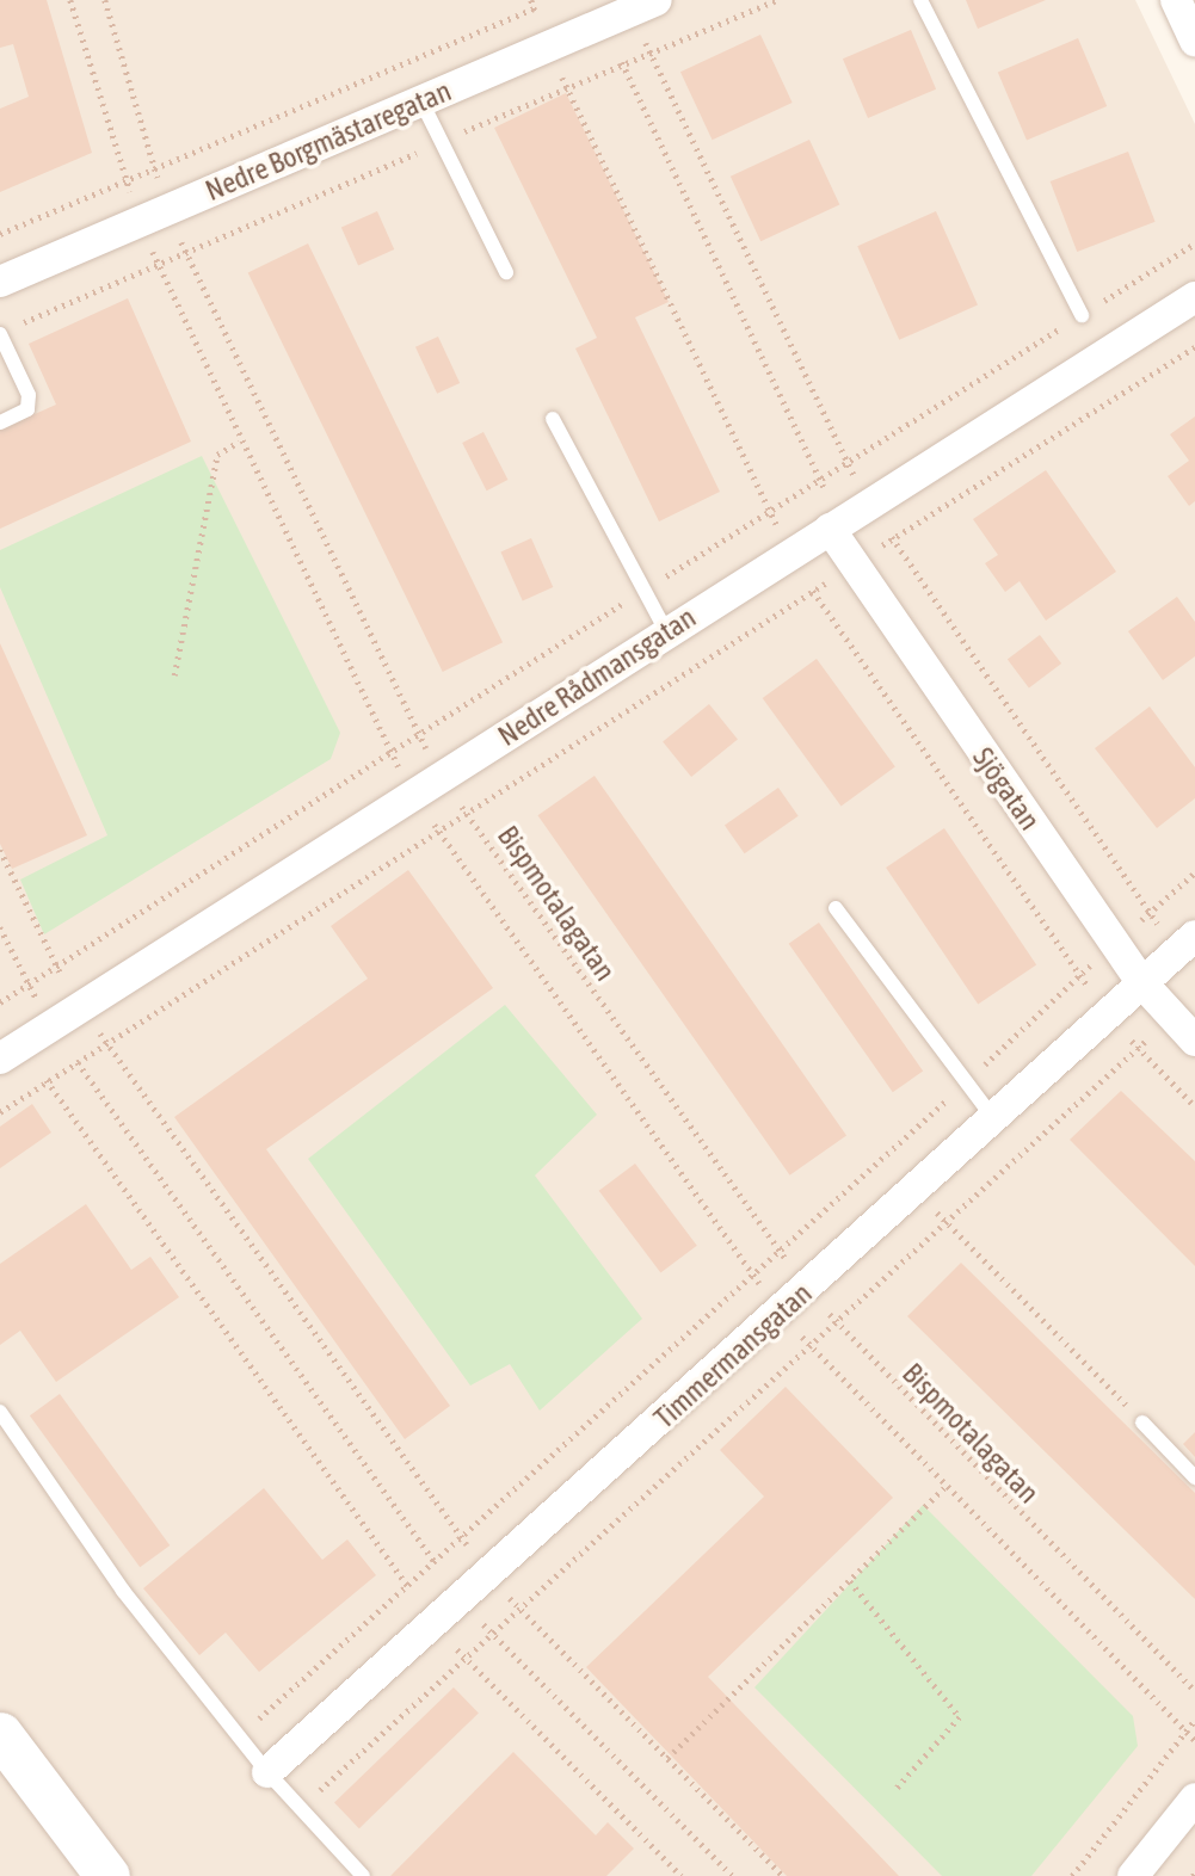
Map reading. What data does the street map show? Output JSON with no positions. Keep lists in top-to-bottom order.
{
  "streets": {
    "street": [
      "Nedre Borgmästaregatan",
      "Nedre Rådmansgatan",
      "Sjögatan",
      "Timmermansgatan"
    ],
    "path": ["Bispmotalagatan"]
  },
  "crossings": [
    ["Nedre Borgmästaregatan", "Bispmotalagatan"],
    ["Nedre Rådmansgatan", "Sjögatan"],
    ["Nedre Rådmansgatan", "Bispmotalagatan"],
    ["Sjögatan", "Timmermansgatan"],
    ["Bispmotalagatan", "Timmermansgatan"]
  ]
}
